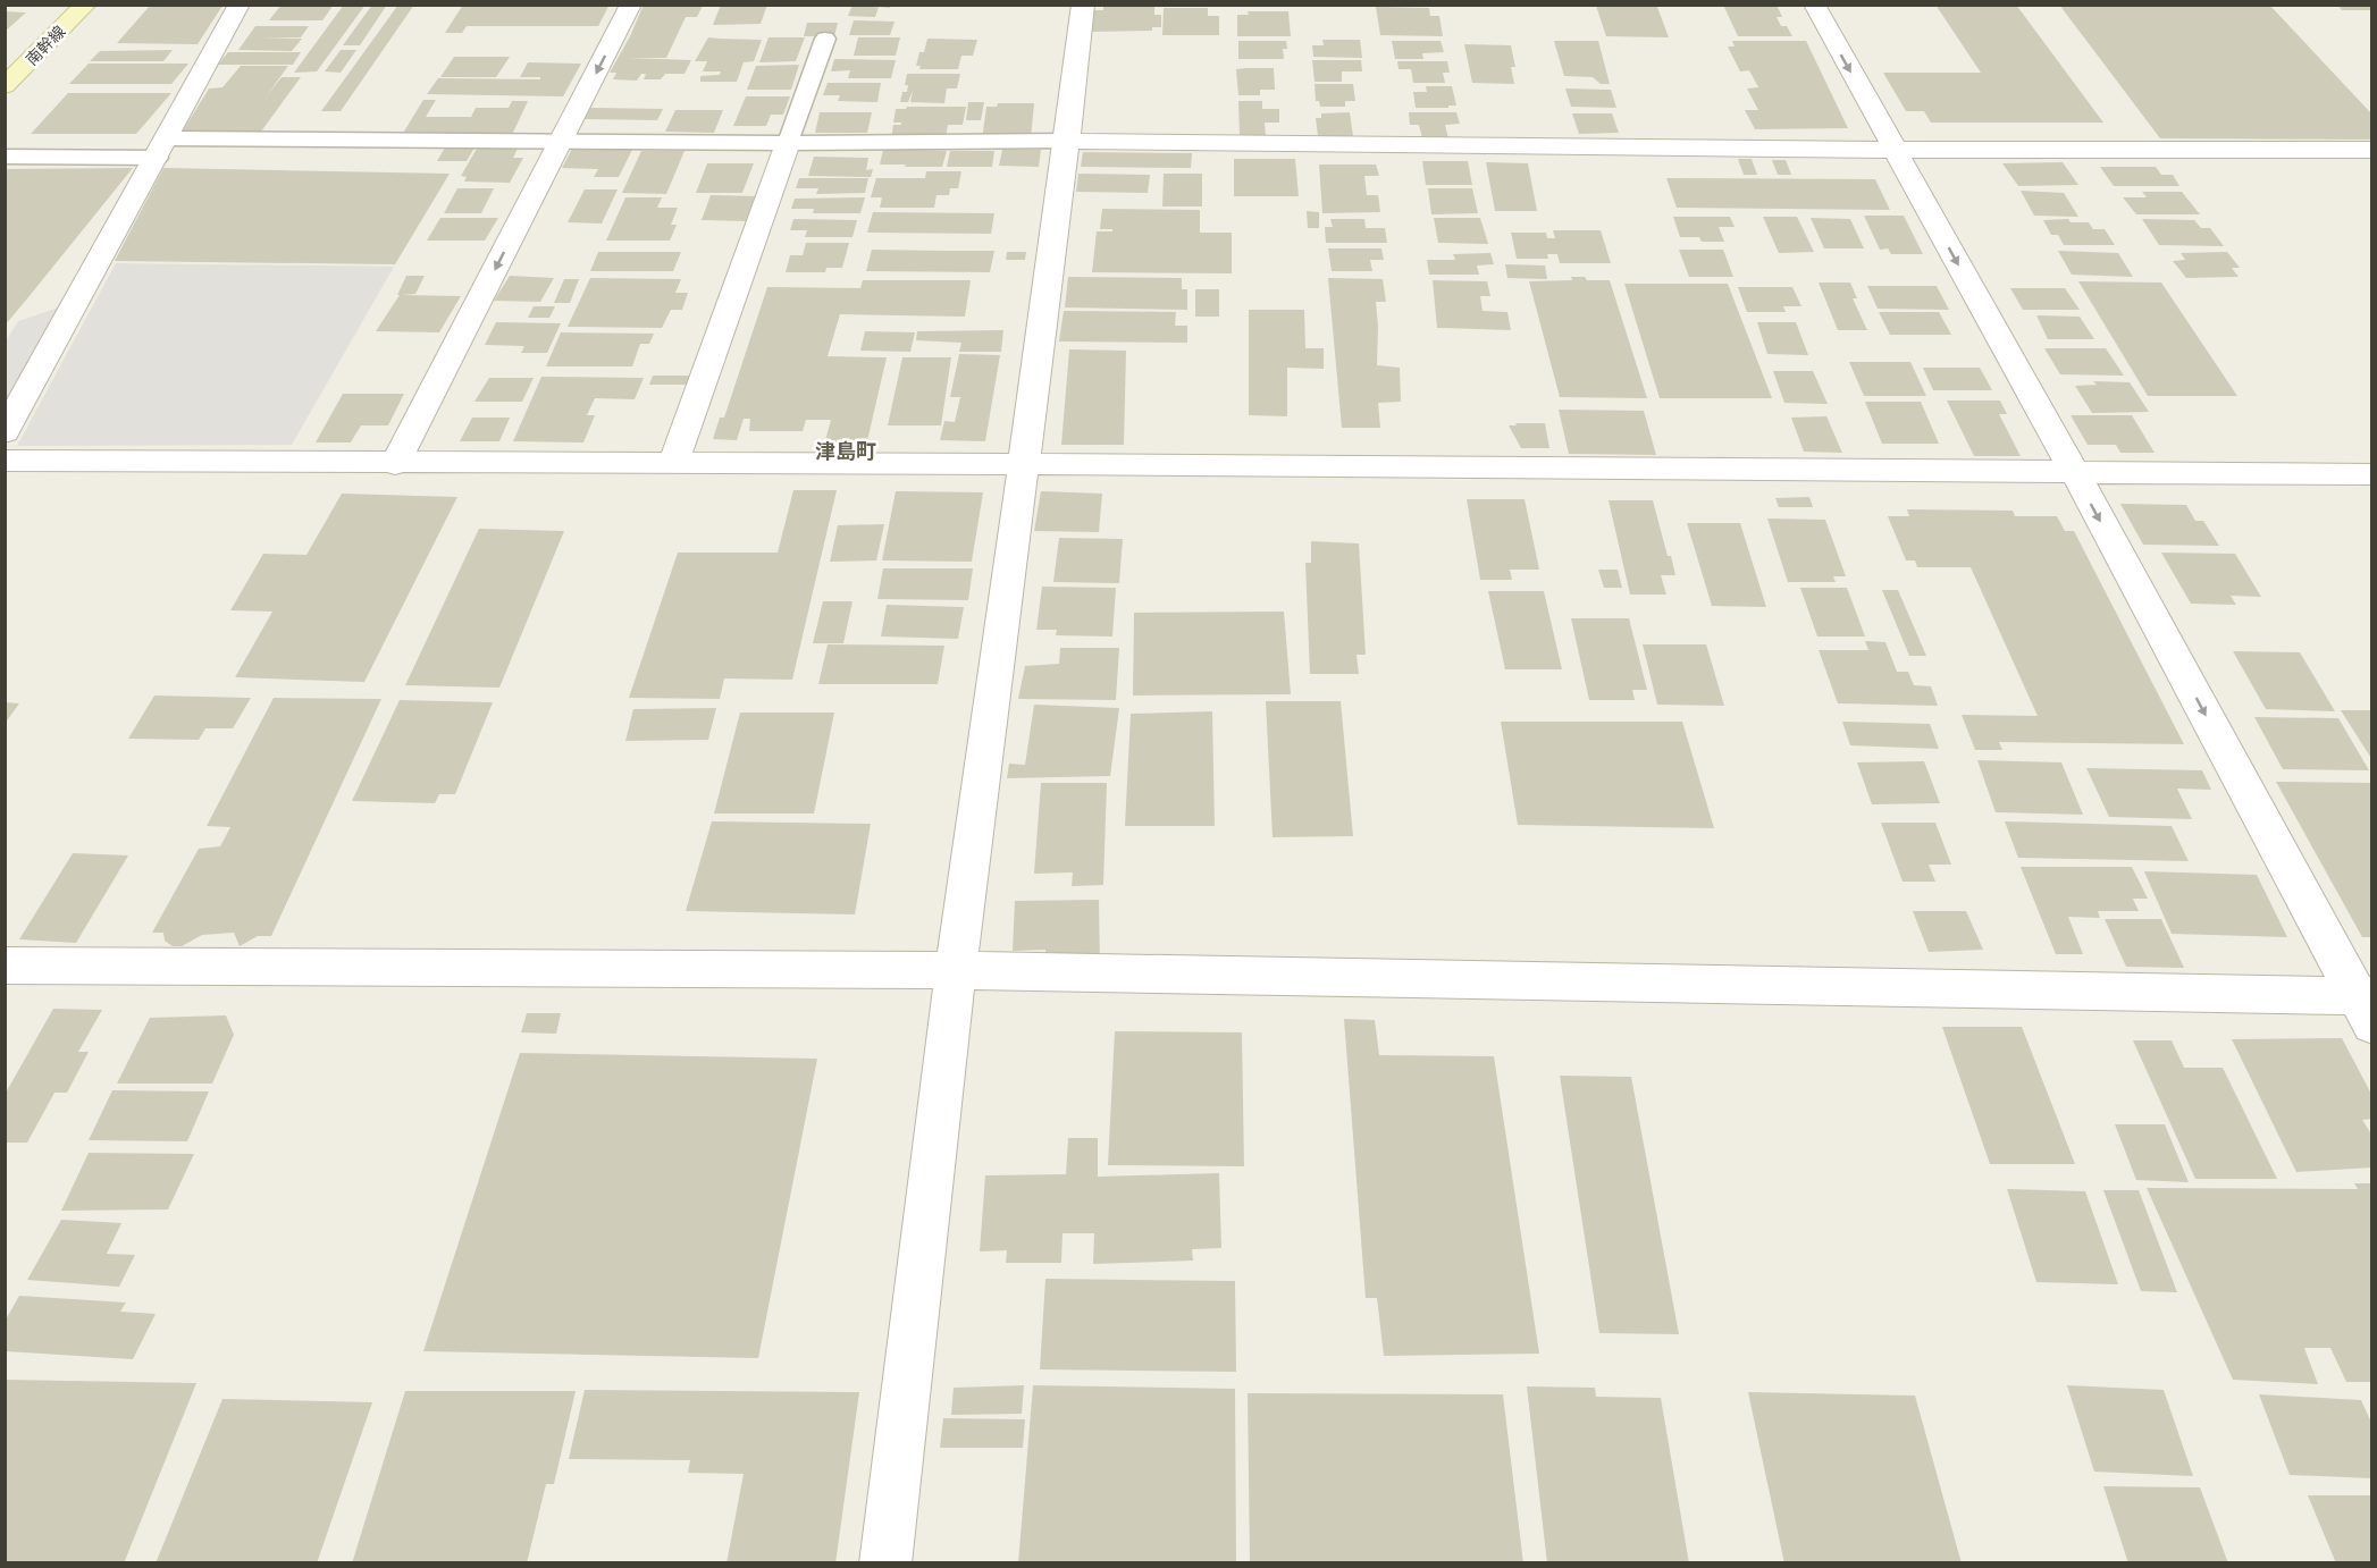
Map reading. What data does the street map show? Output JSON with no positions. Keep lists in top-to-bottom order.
{
  "streets": {
    "main road": ["南幹線"]
  },
  "districts": ["津島町"]
}
